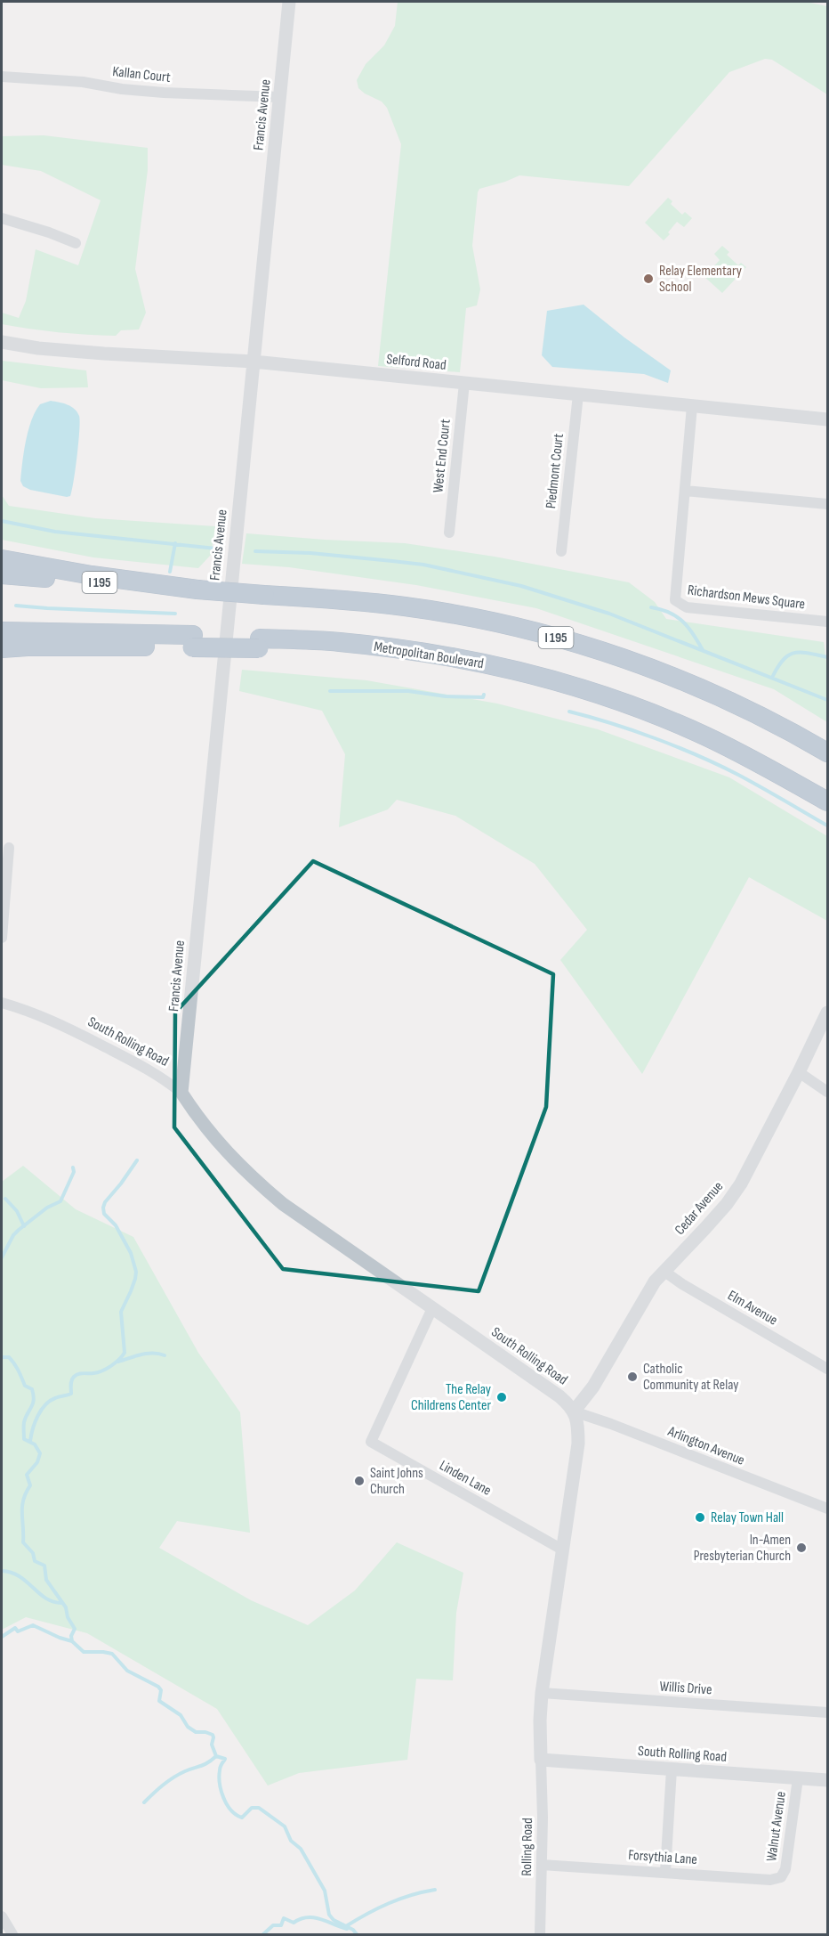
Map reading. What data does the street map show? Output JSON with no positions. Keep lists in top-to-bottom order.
{
  "streets": {
    "highway": ["I 195", "Metropolitan Boulevard"],
    "street": [
      "Kallan Court",
      "Francis Avenue",
      "Selford Road",
      "West End Court",
      "Piedmont Court",
      "Richardson Mews Square",
      "South Rolling Road",
      "Cedar Avenue",
      "Elm Avenue",
      "Arlington Avenue",
      "Linden Lane",
      "Willis Drive",
      "Walnut Avenue",
      "Rolling Road",
      "Forsythia Lane"
    ]
  },
  "crossings": [
    ["Kallan Court", "Francis Avenue"],
    ["Francis Avenue", "Selford Road"],
    ["Francis Avenue", "South Rolling Road"],
    ["Selford Road", "West End Court"],
    ["Selford Road", "Piedmont Court"],
    ["Selford Road", "Richardson Mews Square"],
    ["South Rolling Road", "Cedar Avenue"],
    ["South Rolling Road", "Arlington Avenue"],
    ["South Rolling Road", "Linden Lane"],
    ["South Rolling Road", "Walnut Avenue"],
    ["South Rolling Road", "Rolling Road"],
    ["Cedar Avenue", "Elm Avenue"],
    ["Cedar Avenue", "Arlington Avenue"],
    ["Walnut Avenue", "Forsythia Lane"],
    ["Rolling Road", "Forsythia Lane"]
  ],
  "places": [
    "Relay Elementary School",
    "Catholic Community at Relay",
    "The Relay Childrens Center",
    "Saint Johns Church",
    "Relay Town Hall",
    "In-Amen Presbyterian Church"
  ]
}
